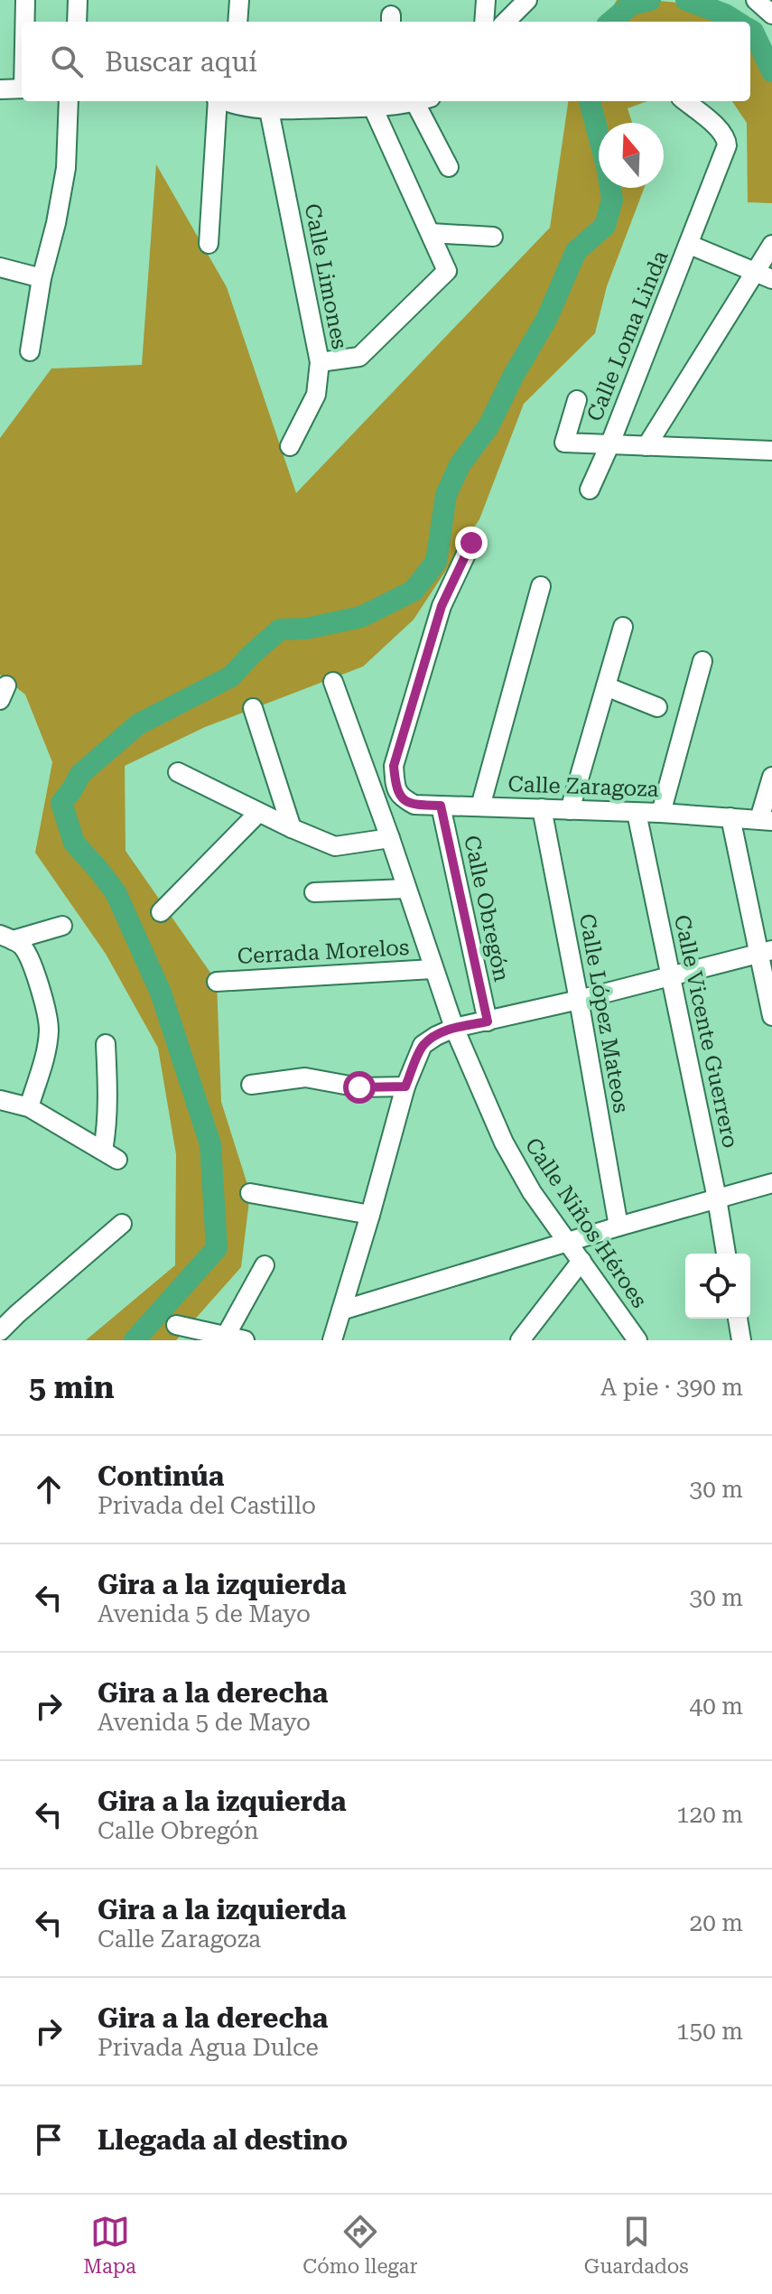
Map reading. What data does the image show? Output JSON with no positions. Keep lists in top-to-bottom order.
{
  "streets": {
    "street": [
      "Calle Limones",
      "Calle Loma Linda",
      "Calle Zaragoza",
      "Calle Obregón",
      "Cerrada Morelos",
      "Calle López Mateos",
      "Calle Vicente Guerrero",
      "Calle Niños Héroes"
    ]
  },
  "crossings": [
    ["Calle Zaragoza", "Calle Obregón"],
    ["Calle Zaragoza", "Calle López Mateos"],
    ["Calle Zaragoza", "Calle Vicente Guerrero"],
    ["Calle Obregón", "Calle Niños Héroes"],
    ["Cerrada Morelos", "Calle Niños Héroes"]
  ],
  "north": "top",
  "page": {
    "search": "Buscar aquí",
    "heading": ["5 min", "A pie · 390 m"],
    "list": [
      ["Continúa", "Privada del Castillo", "30 m"],
      ["Gira a la izquierda", "Avenida 5 de Mayo", "30 m"],
      ["Gira a la derecha", "Avenida 5 de Mayo", "40 m"],
      ["Gira a la izquierda", "Calle Obregón", "120 m"],
      ["Gira a la izquierda", "Calle Zaragoza", "20 m"],
      ["Gira a la derecha", "Privada Agua Dulce", "150 m"],
      "Llegada al destino"
    ],
    "nav": ["Mapa", "Cómo llegar", "Guardados"]
  }
}
